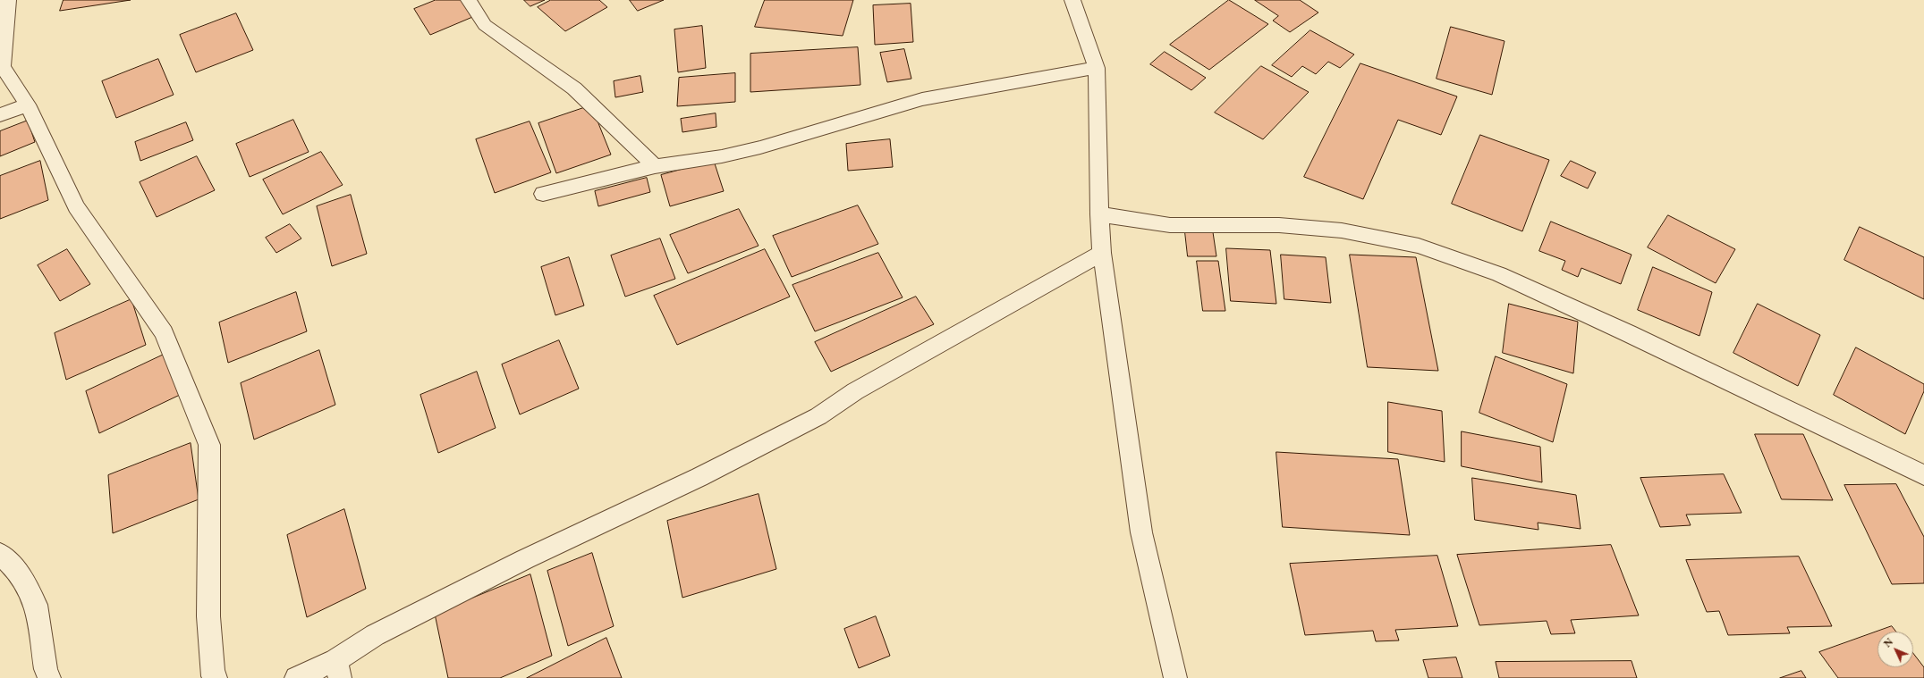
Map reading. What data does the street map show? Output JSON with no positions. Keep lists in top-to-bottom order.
{
  "north": "top left"
}
